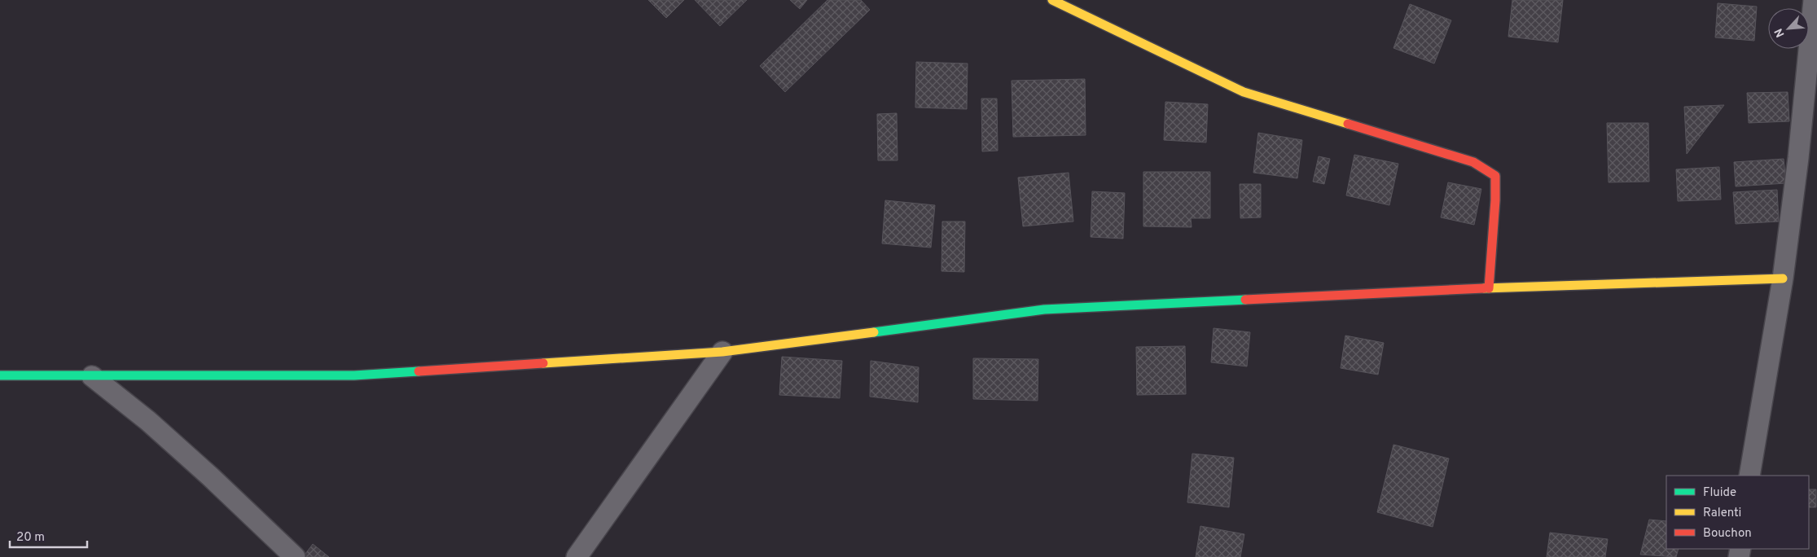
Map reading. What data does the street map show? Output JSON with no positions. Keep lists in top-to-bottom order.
{
  "legend": ["Fluide", "Ralenti", "Bouchon"],
  "scale_bar": "20 m",
  "north": "bottom left"
}
